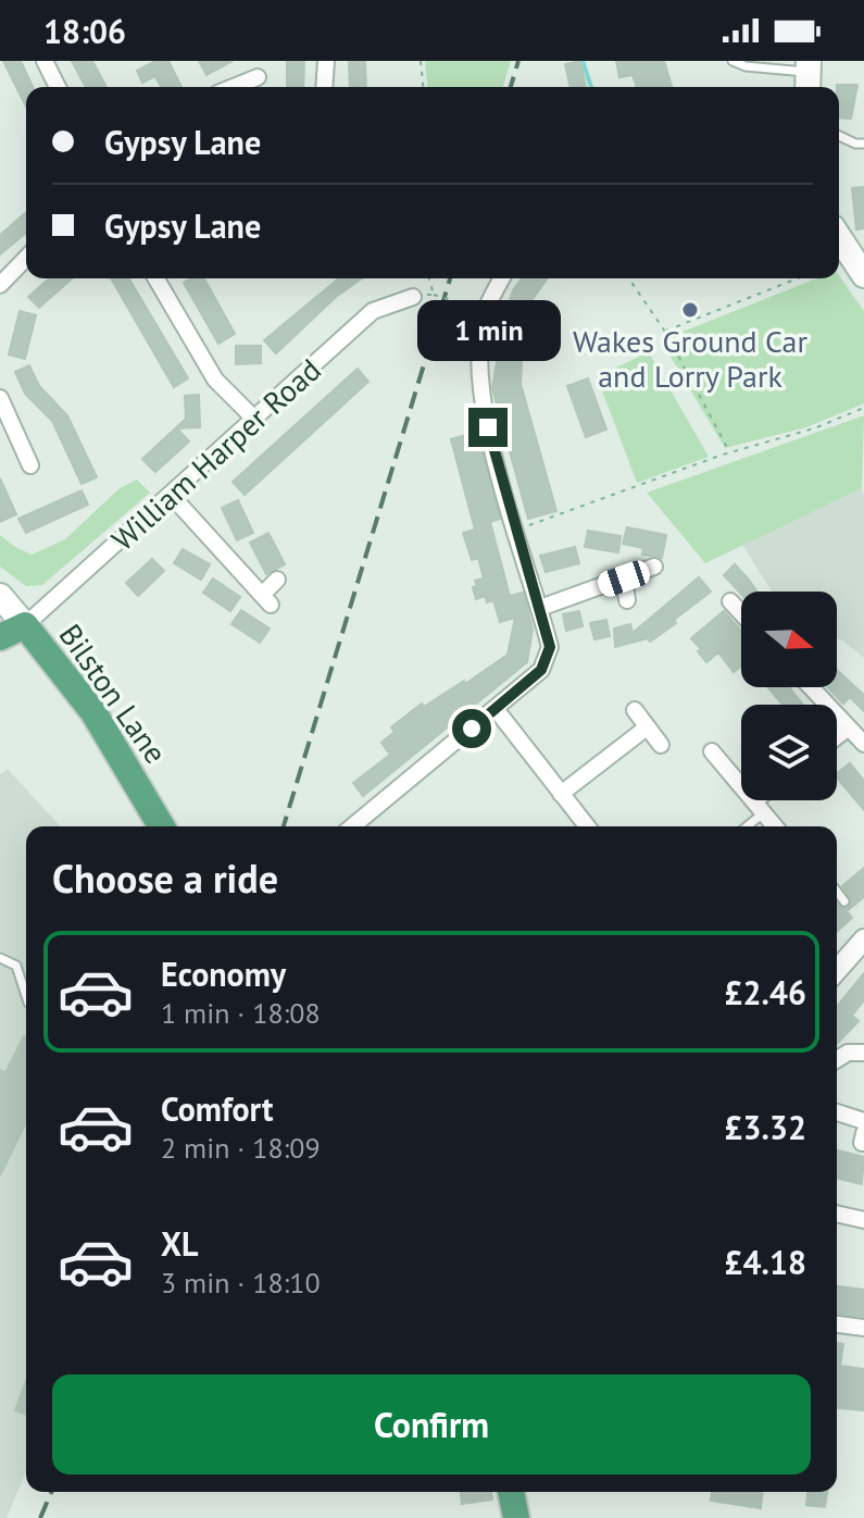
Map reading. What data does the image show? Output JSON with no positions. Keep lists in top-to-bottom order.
{
  "streets": {
    "main road": ["Bilston Lane"],
    "street": ["William Harper Road"]
  },
  "crossings": [
    ["William Harper Road", "Bilston Lane"]
  ],
  "places": ["Wakes Ground Car and Lorry Park"],
  "north": "right",
  "page": {
    "status": "18:06",
    "banner": ["Gypsy Lane", "Gypsy Lane"],
    "bubble": "1 min",
    "heading": "Choose a ride",
    "list": [
      {
        "name": "Economy",
        "note": "1 min · 18:08",
        "value": "£2.46"
      },
      {
        "name": "Comfort",
        "note": "2 min · 18:09",
        "value": "£3.32"
      },
      {
        "name": "XL",
        "note": "3 min · 18:10",
        "value": "£4.18"
      }
    ],
    "buttons": "Confirm"
  }
}
